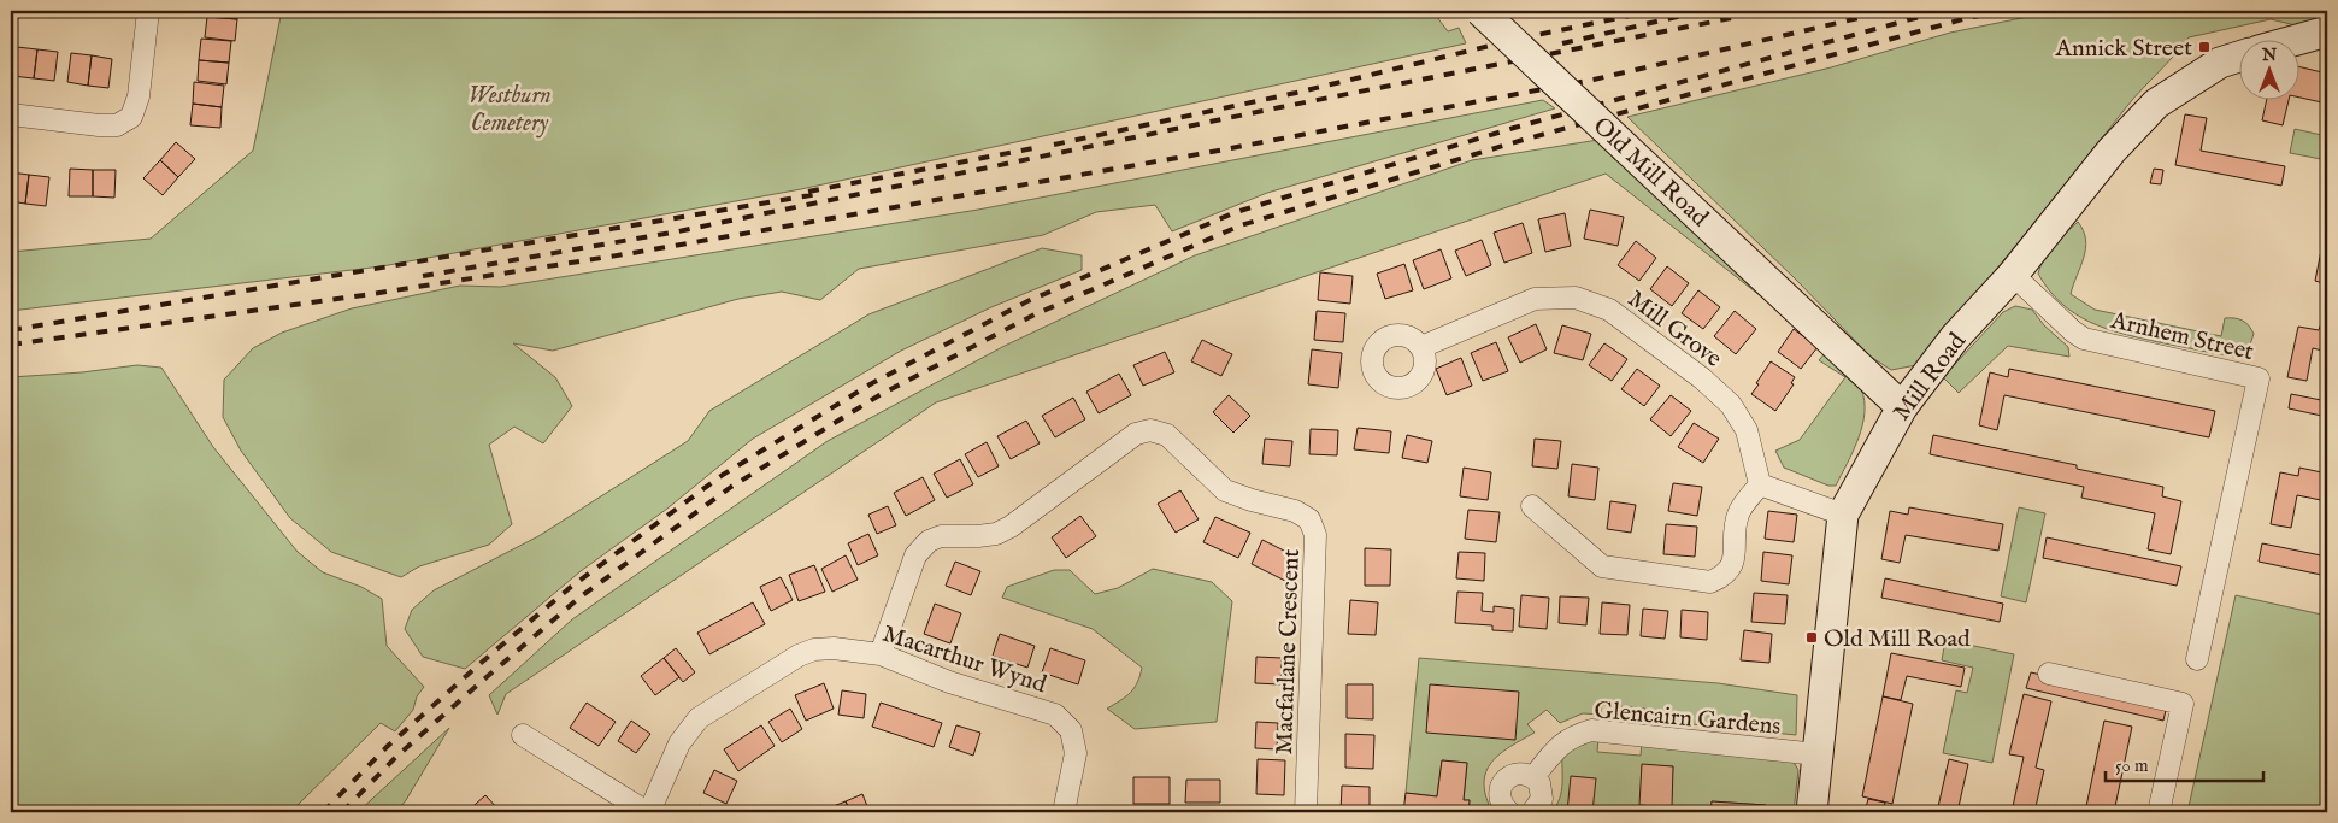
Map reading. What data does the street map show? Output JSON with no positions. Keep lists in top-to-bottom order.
{
  "streets": {
    "street": [
      "Old Mill Road",
      "Mill Grove",
      "Arnhem Street",
      "Mill Road",
      "Macfarlane Crescent",
      "Macarthur Wynd",
      "Glencairn Gardens"
    ]
  },
  "crossings": [
    ["Old Mill Road", "Mill Road"],
    ["Arnhem Street", "Mill Road"],
    ["Mill Road", "Glencairn Gardens"],
    ["Macfarlane Crescent", "Macarthur Wynd"]
  ],
  "parks": ["Westburn Cemetery"],
  "places": {
    "transit": ["Annick Street", "Old Mill Road"]
  },
  "scale_bar": "50 m",
  "north": "top"
}
